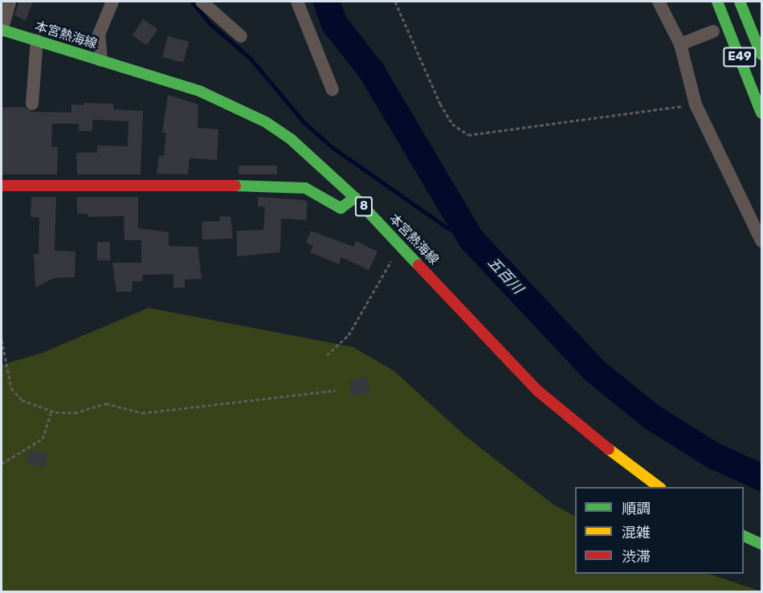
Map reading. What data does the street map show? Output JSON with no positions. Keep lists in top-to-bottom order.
{
  "streets": {
    "main road": ["本宮熱海線", "E49", "8"]
  },
  "water": ["五百川"],
  "legend": ["順調", "混雑", "渋滞"]
}
